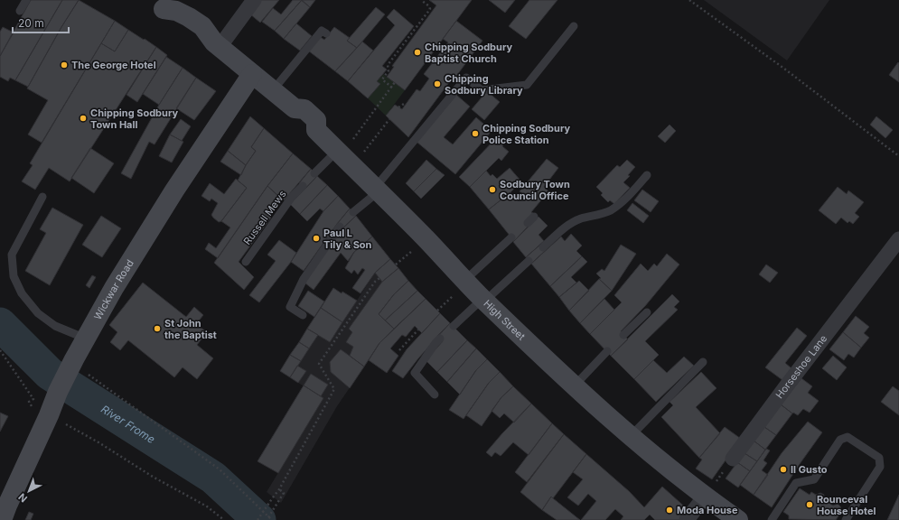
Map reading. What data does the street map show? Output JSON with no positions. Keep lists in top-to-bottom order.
{
  "streets": {
    "main road": ["Wickwar Road", "High Street"],
    "street": ["Horseshoe Lane"],
    "lane": ["Russell Mews"]
  },
  "crossings": [
    ["Wickwar Road", "High Street"]
  ],
  "water": ["River Frome"],
  "places": [
    "Chipping Sodbury Baptist Church",
    "The George Hotel",
    "Chipping Sodbury Library",
    "Chipping Sodbury Town Hall",
    "Chipping Sodbury Police Station",
    "Sodbury Town Council Office",
    "Paul L Tily & Son",
    "St John the Baptist",
    "Il Gusto",
    "Rounceval House Hotel",
    "Moda House"
  ],
  "scale_bar": "20 m",
  "north": "bottom left"
}
